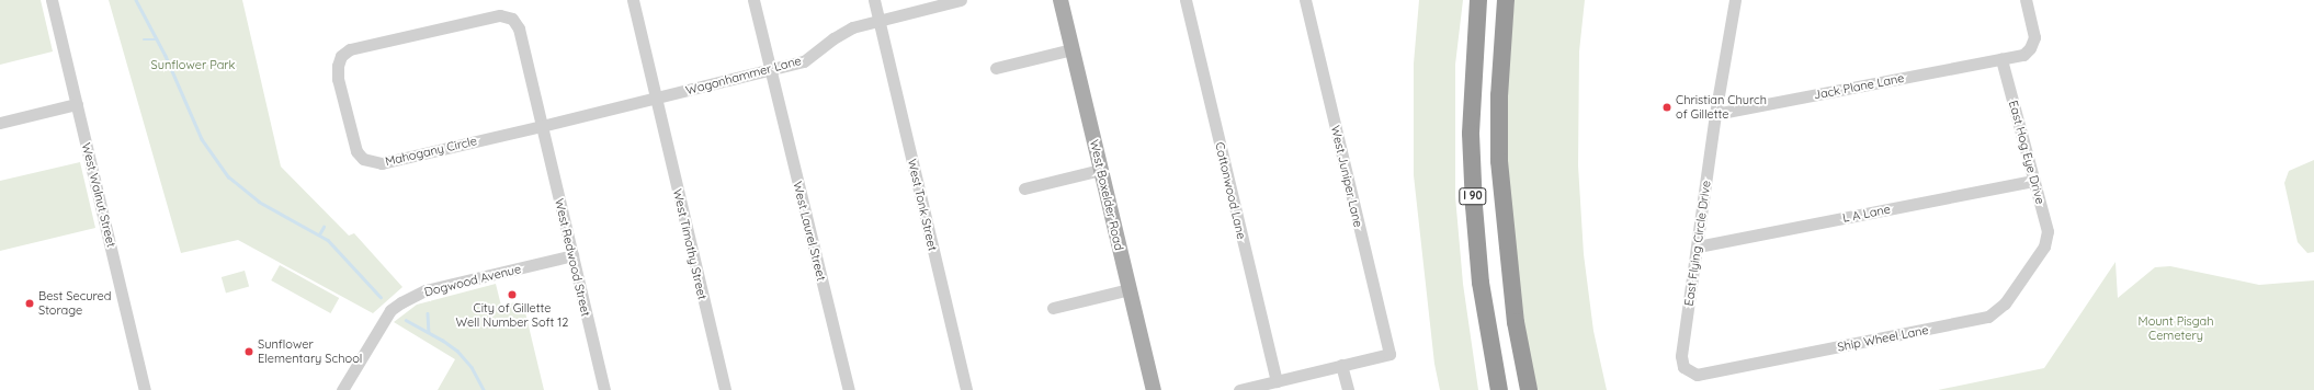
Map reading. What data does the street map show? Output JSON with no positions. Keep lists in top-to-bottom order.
{
  "streets": {
    "highway": ["I 90"],
    "main road": ["West Boxelder Road"],
    "street": [
      "Wagonhammer Lane",
      "Jack Plane Lane",
      "Mahogany Circle",
      "East Hog Eye Drive",
      "West Juniper Lane",
      "Cottonwood Lane",
      "West Walnut Street",
      "West Tonk Street",
      "L A Lane",
      "West Laurel Street",
      "East Flying Circle Drive",
      "West Timothy Street",
      "West Redwood Street",
      "Dogwood Avenue",
      "Ship Wheel Lane"
    ]
  },
  "crossings": [
    ["Wagonhammer Lane", "Mahogany Circle"],
    ["Wagonhammer Lane", "West Tonk Street"],
    ["Wagonhammer Lane", "West Laurel Street"],
    ["Wagonhammer Lane", "West Timothy Street"],
    ["Wagonhammer Lane", "West Redwood Street"],
    ["Jack Plane Lane", "East Hog Eye Drive"],
    ["Jack Plane Lane", "East Flying Circle Drive"],
    ["Mahogany Circle", "West Redwood Street"],
    ["East Hog Eye Drive", "L A Lane"],
    ["East Hog Eye Drive", "Ship Wheel Lane"],
    ["L A Lane", "East Flying Circle Drive"],
    ["East Flying Circle Drive", "Ship Wheel Lane"],
    ["West Redwood Street", "Dogwood Avenue"]
  ],
  "parks": ["Sunflower Park", "Mount Pisgah Cemetery"],
  "places": [
    "Christian Church of Gillette",
    "City of Gillette Well Number Soft 12",
    "Best Secured Storage",
    "Sunflower Elementary School"
  ]
}
